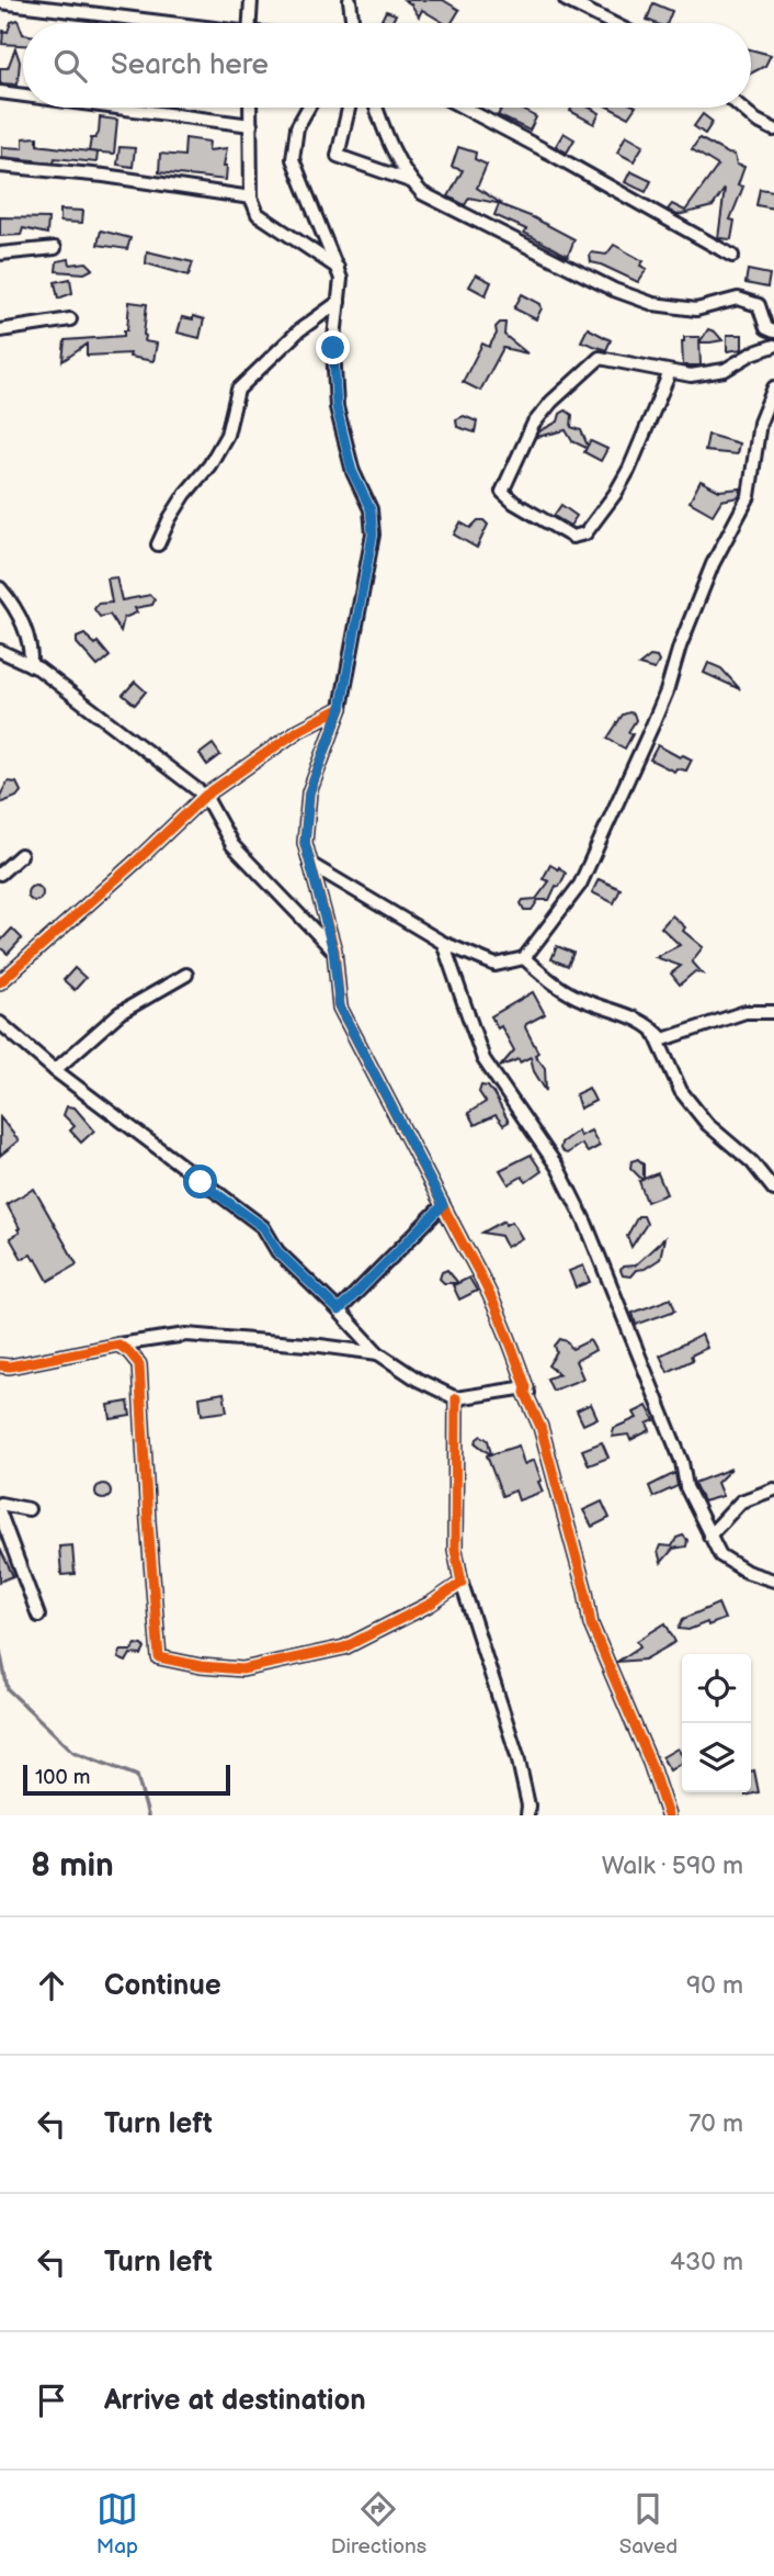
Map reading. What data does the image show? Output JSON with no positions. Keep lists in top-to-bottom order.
{
  "scale_bar": "100 m",
  "page": {
    "search": "Search here",
    "scale": "100 m",
    "heading": ["8 min", "Walk · 590 m"],
    "list": [
      ["Continue", "90 m"],
      ["Turn left", "70 m"],
      ["Turn left", "430 m"],
      "Arrive at destination"
    ],
    "nav": ["Map", "Directions", "Saved"]
  }
}
